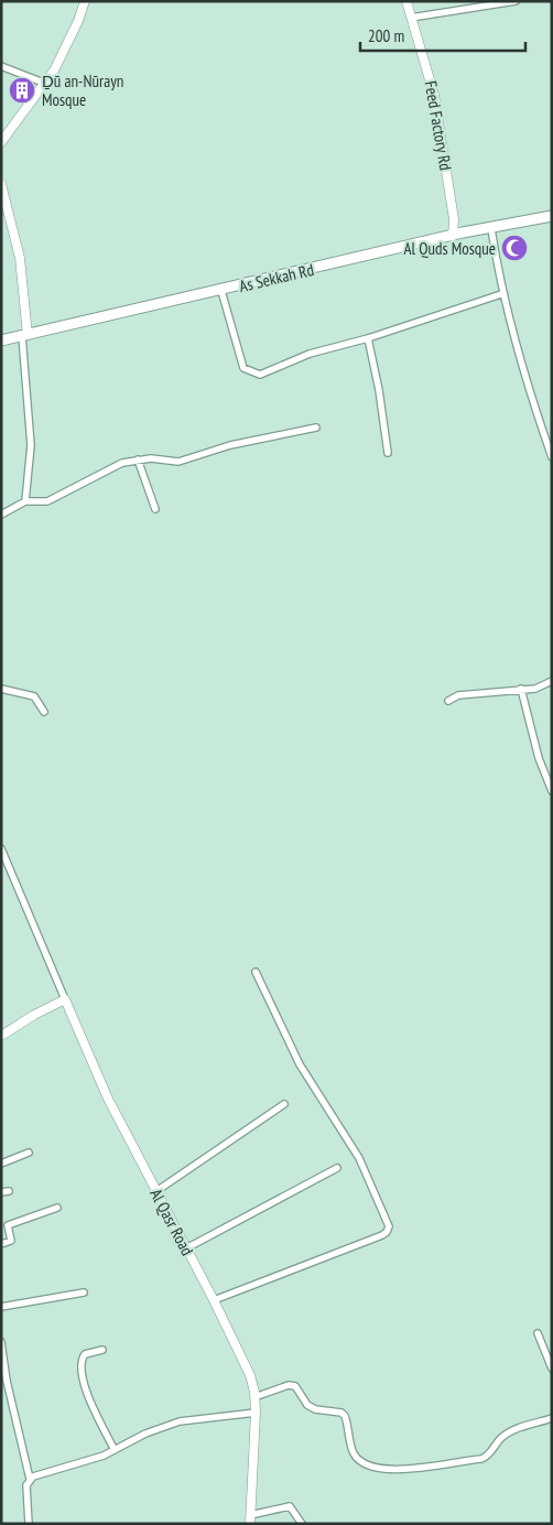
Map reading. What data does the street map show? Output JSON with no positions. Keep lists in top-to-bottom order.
{
  "streets": {
    "main road": ["As Sekkah Rd"],
    "street": ["Feed Factory Rd", "Al Qasr Road"]
  },
  "crossings": [
    ["Feed Factory Rd", "As Sekkah Rd"]
  ],
  "places": {
    "building": ["Ḏū an-Nūrayn Mosque"],
    "mosque": ["Al Quds Mosque"]
  },
  "scale_bar": "200 m"
}
